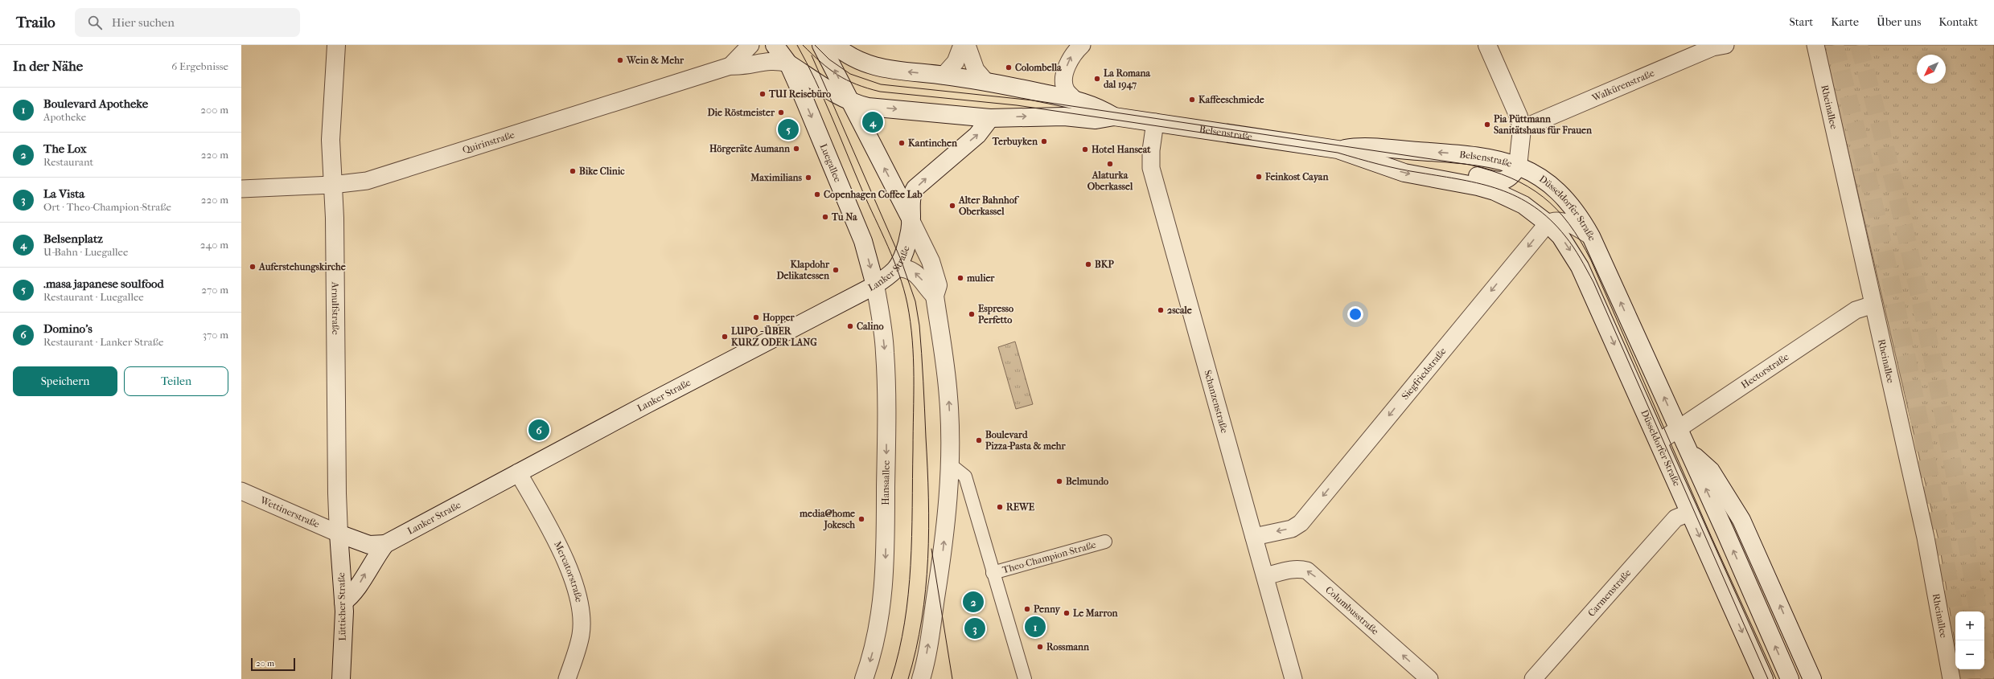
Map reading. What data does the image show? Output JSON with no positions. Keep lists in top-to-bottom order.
{
  "streets": {
    "main road": [
      "Belsenstraße",
      "Luegallee",
      "Düsseldorfer Straße",
      "Lanker Straße",
      "Arnulfstraße",
      "Hansaallee",
      "Lütticher Straße"
    ],
    "street": [
      "Walkürenstraße",
      "Rheinallee",
      "Quirinstraße",
      "Hectorstraße",
      "Siegfriedstraße",
      "Schanzenstraße",
      "Wettinerstraße",
      "Theo-Champion-Straße",
      "Mercatorstraße",
      "Carmenstraße",
      "Columbusstraße"
    ]
  },
  "crossings": [
    ["Rheinallee", "Hectorstraße"],
    ["Belsenstraße", "Quirinstraße"],
    ["Belsenstraße", "Luegallee"],
    ["Belsenstraße", "Düsseldorfer Straße"],
    ["Belsenstraße", "Lanker Straße"],
    ["Belsenstraße", "Siegfriedstraße"],
    ["Belsenstraße", "Schanzenstraße"],
    ["Quirinstraße", "Luegallee"],
    ["Quirinstraße", "Arnulfstraße"],
    ["Luegallee", "Lanker Straße"],
    ["Luegallee", "Hansaallee"],
    ["Düsseldorfer Straße", "Hectorstraße"],
    ["Düsseldorfer Straße", "Siegfriedstraße"],
    ["Düsseldorfer Straße", "Carmenstraße"],
    ["Lanker Straße", "Arnulfstraße"],
    ["Lanker Straße", "Hansaallee"],
    ["Lanker Straße", "Wettinerstraße"],
    ["Lanker Straße", "Mercatorstraße"],
    ["Lanker Straße", "Lütticher Straße"],
    ["Arnulfstraße", "Wettinerstraße"],
    ["Arnulfstraße", "Lütticher Straße"],
    ["Siegfriedstraße", "Schanzenstraße"],
    ["Schanzenstraße", "Columbusstraße"],
    ["Wettinerstraße", "Lütticher Straße"]
  ],
  "one_way": ["Siegfriedstraße", "Columbusstraße"],
  "places": [
    "Wein & Mehr",
    "Colombella",
    "La Romana dal 1947",
    "TUI Reisebüro",
    "Kaffeeschmiede",
    "Die Röstmeister",
    "Pia Püttmann Sanitätshaus für Frauen",
    "Terbuyken",
    "Kantinchen",
    "Hörgeräte Aumann",
    "Hotel Hanseat",
    "Alaturka Oberkassel",
    "Bike Clinic",
    "Feinkost Cayan",
    "Maximilians",
    "Copenhagen Coffee Lab",
    "Alter Bahnhof Oberkassel",
    "Tu Na",
    "BKP",
    "Auferstehungskirche",
    "Klapdohr Delikatessen",
    "mulier",
    "2scale",
    "Espresso Perfetto",
    "Hopper",
    "Calino",
    "LUPO - ÜBER KURZ ODER LANG",
    "Boulevard Pizza-Pasta & mehr",
    "Belmundo",
    "REWE",
    "media@home Jokesch",
    "Penny",
    "Le Marron",
    "Rossmann"
  ],
  "scale_bar": "20 m",
  "north": "bottom left",
  "page": {
    "header": "Trailo",
    "search": "Hier suchen",
    "nav": [
      "Start",
      "Karte",
      "Über uns",
      "Kontakt"
    ],
    "heading": ["In der Nähe", "6 Ergebnisse"],
    "list": [
      {
        "mark": "1",
        "name": "Boulevard Apotheke",
        "note": "Apotheke",
        "value": "200 m"
      },
      {
        "mark": "2",
        "name": "The Lox",
        "note": "Restaurant",
        "value": "220 m"
      },
      {
        "mark": "3",
        "name": "La Vista",
        "note": "Ort · Theo-Champion-Straße",
        "value": "220 m"
      },
      {
        "mark": "4",
        "name": "Belsenplatz",
        "note": "U-Bahn · Luegallee",
        "value": "240 m"
      },
      {
        "mark": "5",
        "name": ".masa japanese soulfood",
        "note": "Restaurant · Luegallee",
        "value": "270 m"
      },
      {
        "mark": "6",
        "name": "Domino's",
        "note": "Restaurant · Lanker Straße",
        "value": "370 m"
      }
    ],
    "pins": [
      "4",
      "5",
      "6",
      "2",
      "1",
      "3"
    ],
    "buttons": ["Speichern", "Teilen"],
    "map_buttons": ["+", "−"],
    "scale": "20 m"
  }
}
